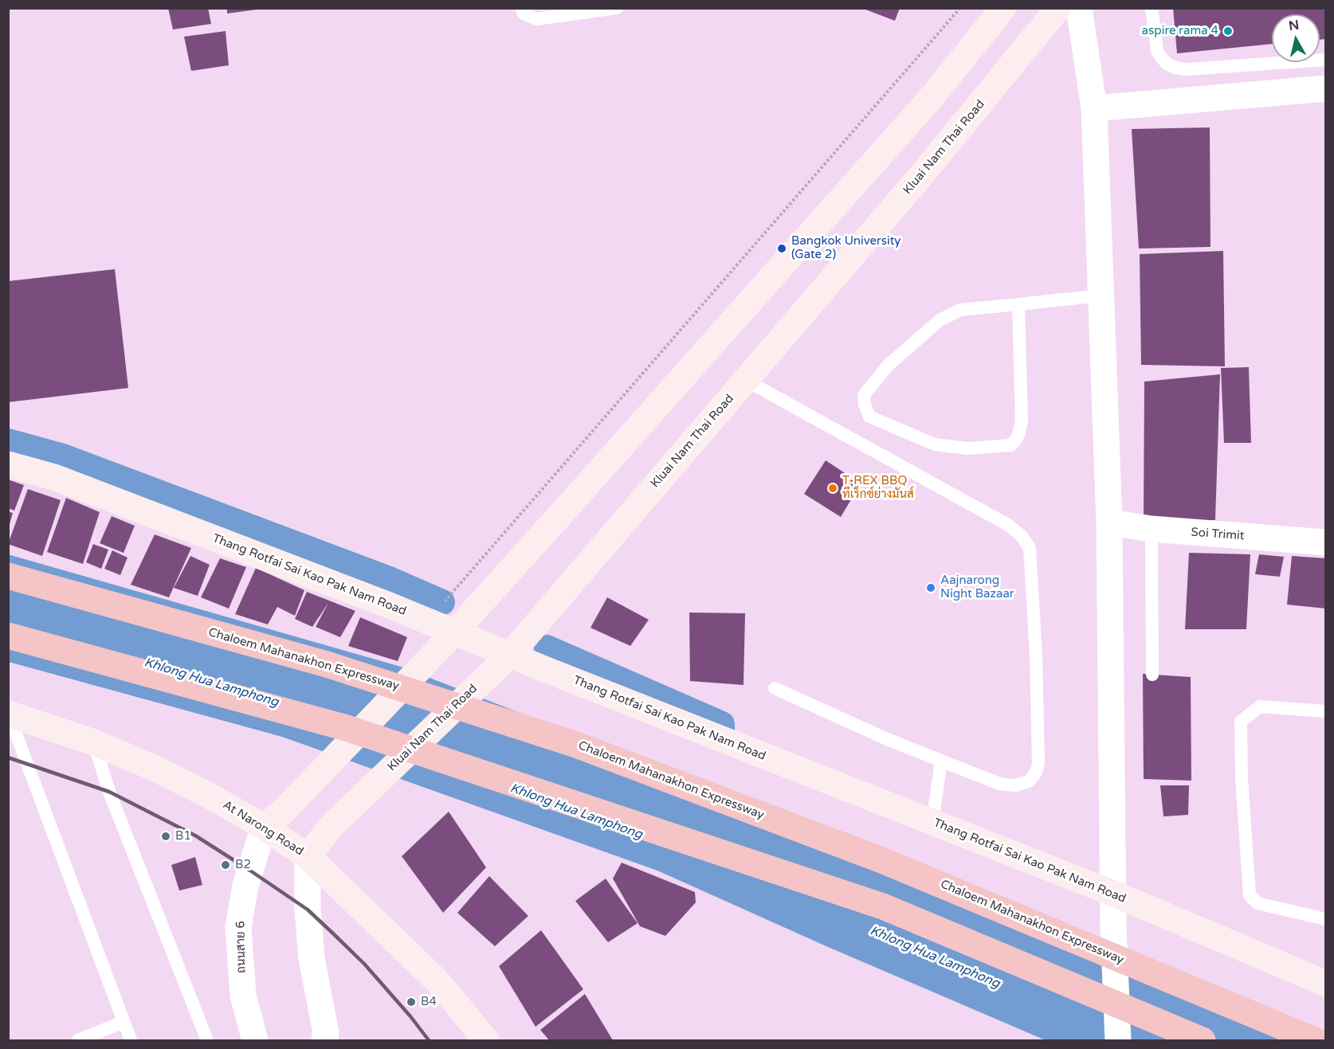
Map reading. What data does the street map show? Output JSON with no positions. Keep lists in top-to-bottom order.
{
  "streets": {
    "highway": ["Chaloem Mahanakhon Expressway"],
    "main road": ["Kluai Nam Thai Road", "Thang Rotfai Sai Kao Pak Nam Road", "At Narong Road"],
    "street": ["Soi Trimit", "ถนนสาย 6"]
  },
  "crossings": [
    ["Kluai Nam Thai Road", "Thang Rotfai Sai Kao Pak Nam Road"],
    ["Kluai Nam Thai Road", "At Narong Road"],
    ["At Narong Road", "ถนนสาย 6"]
  ],
  "water": ["Khlong Hua Lamphong"],
  "places": [
    "aspire rama 4",
    "Bangkok University (Gate 2)",
    "T-REX BBQ ทีเร็กซ์ย่างมันส์",
    "Aajnarong Night Bazaar",
    "B1",
    "B2",
    "B4"
  ],
  "north": "top"
}
